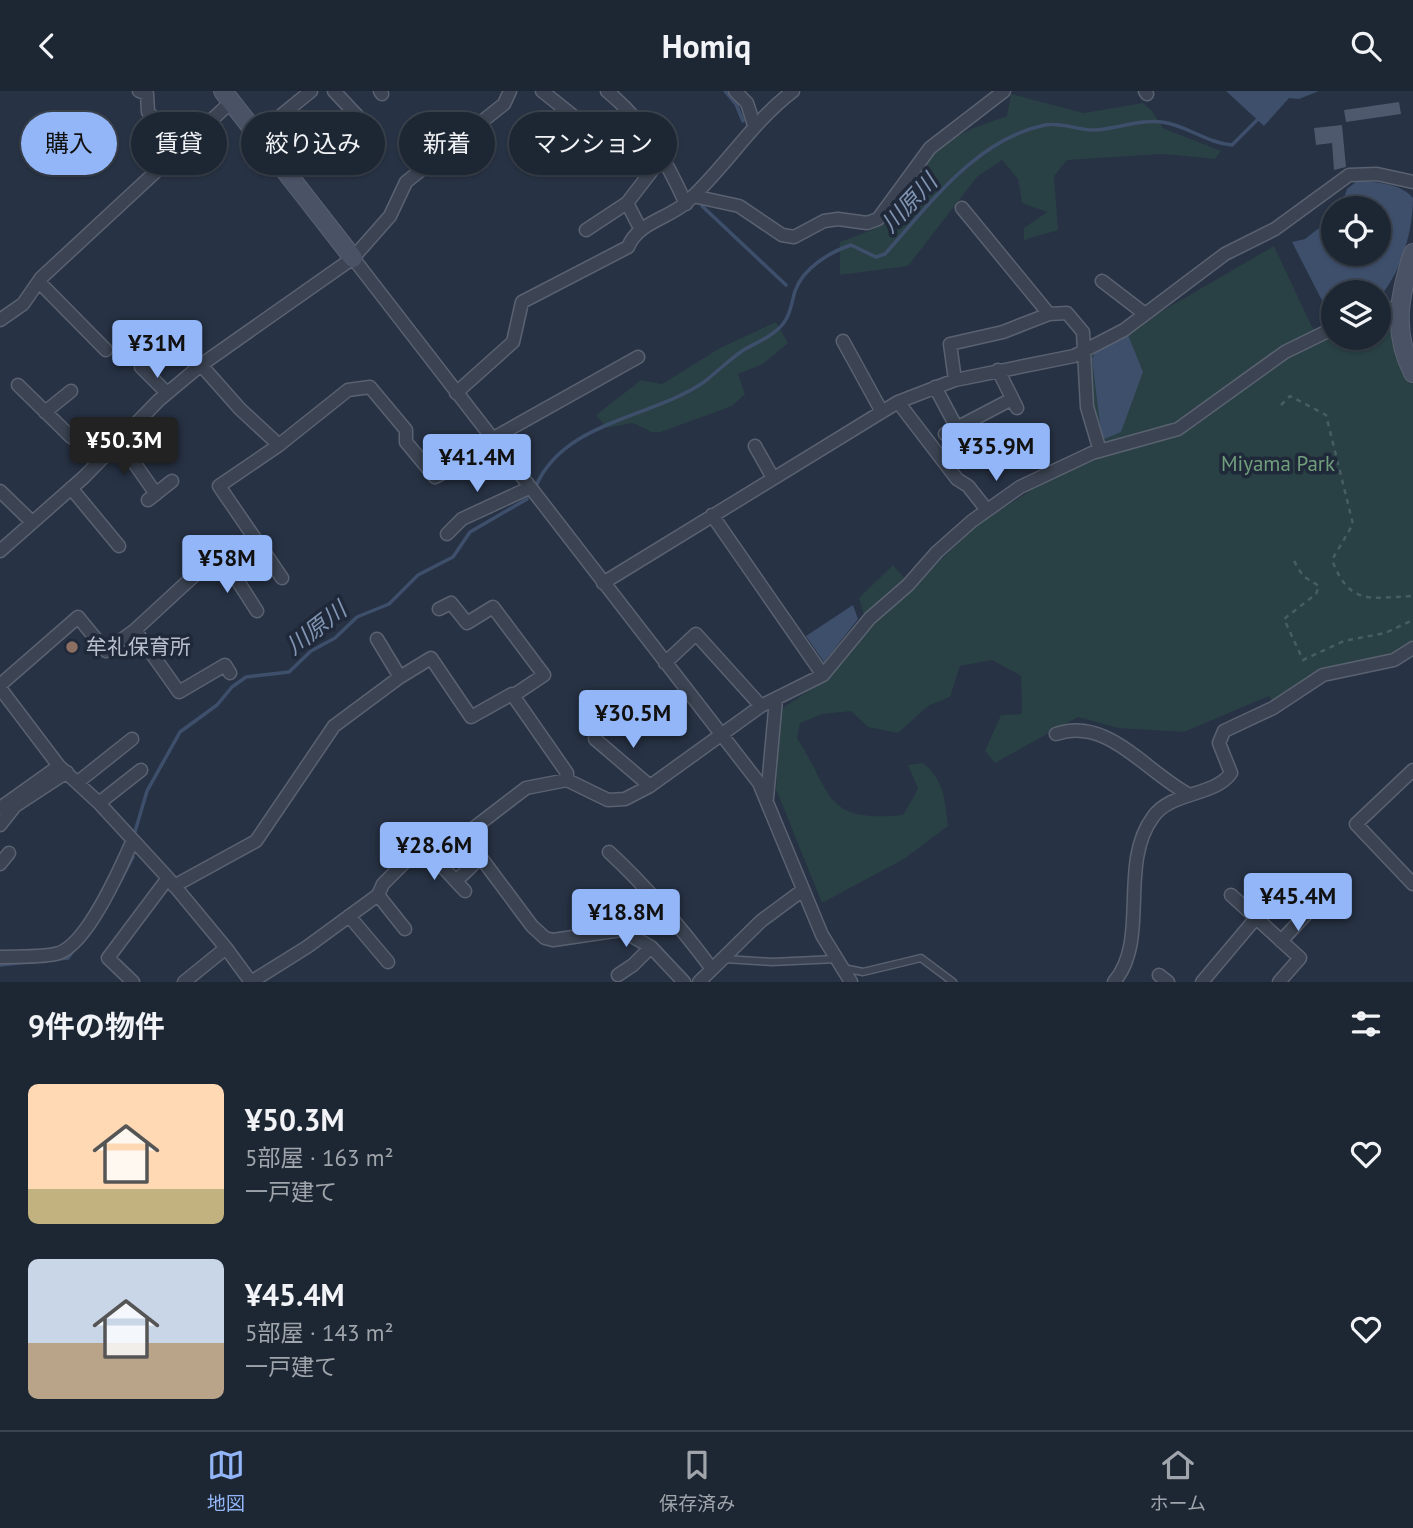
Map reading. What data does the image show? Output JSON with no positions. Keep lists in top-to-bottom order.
{
  "water": ["川原川"],
  "parks": ["Miyama Park"],
  "places": ["牟礼保育所"],
  "page": {
    "header": "Homiq",
    "chip": [
      "購入",
      "賃貸",
      "絞り込み",
      "新着",
      "マンション"
    ],
    "price": [
      "¥31M",
      "¥50.3M",
      "¥35.9M",
      "¥41.4M",
      "¥58M",
      "¥30.5M",
      "¥28.6M",
      "¥45.4M",
      "¥18.8M"
    ],
    "heading": "9件の物件",
    "list": [
      {
        "name": "¥50.3M",
        "note": "5部屋 · 163 m² · 一戸建て"
      },
      {
        "name": "¥45.4M",
        "note": "5部屋 · 143 m² · 一戸建て"
      }
    ],
    "tabs": ["地図", "保存済み", "ホーム"]
  }
}
